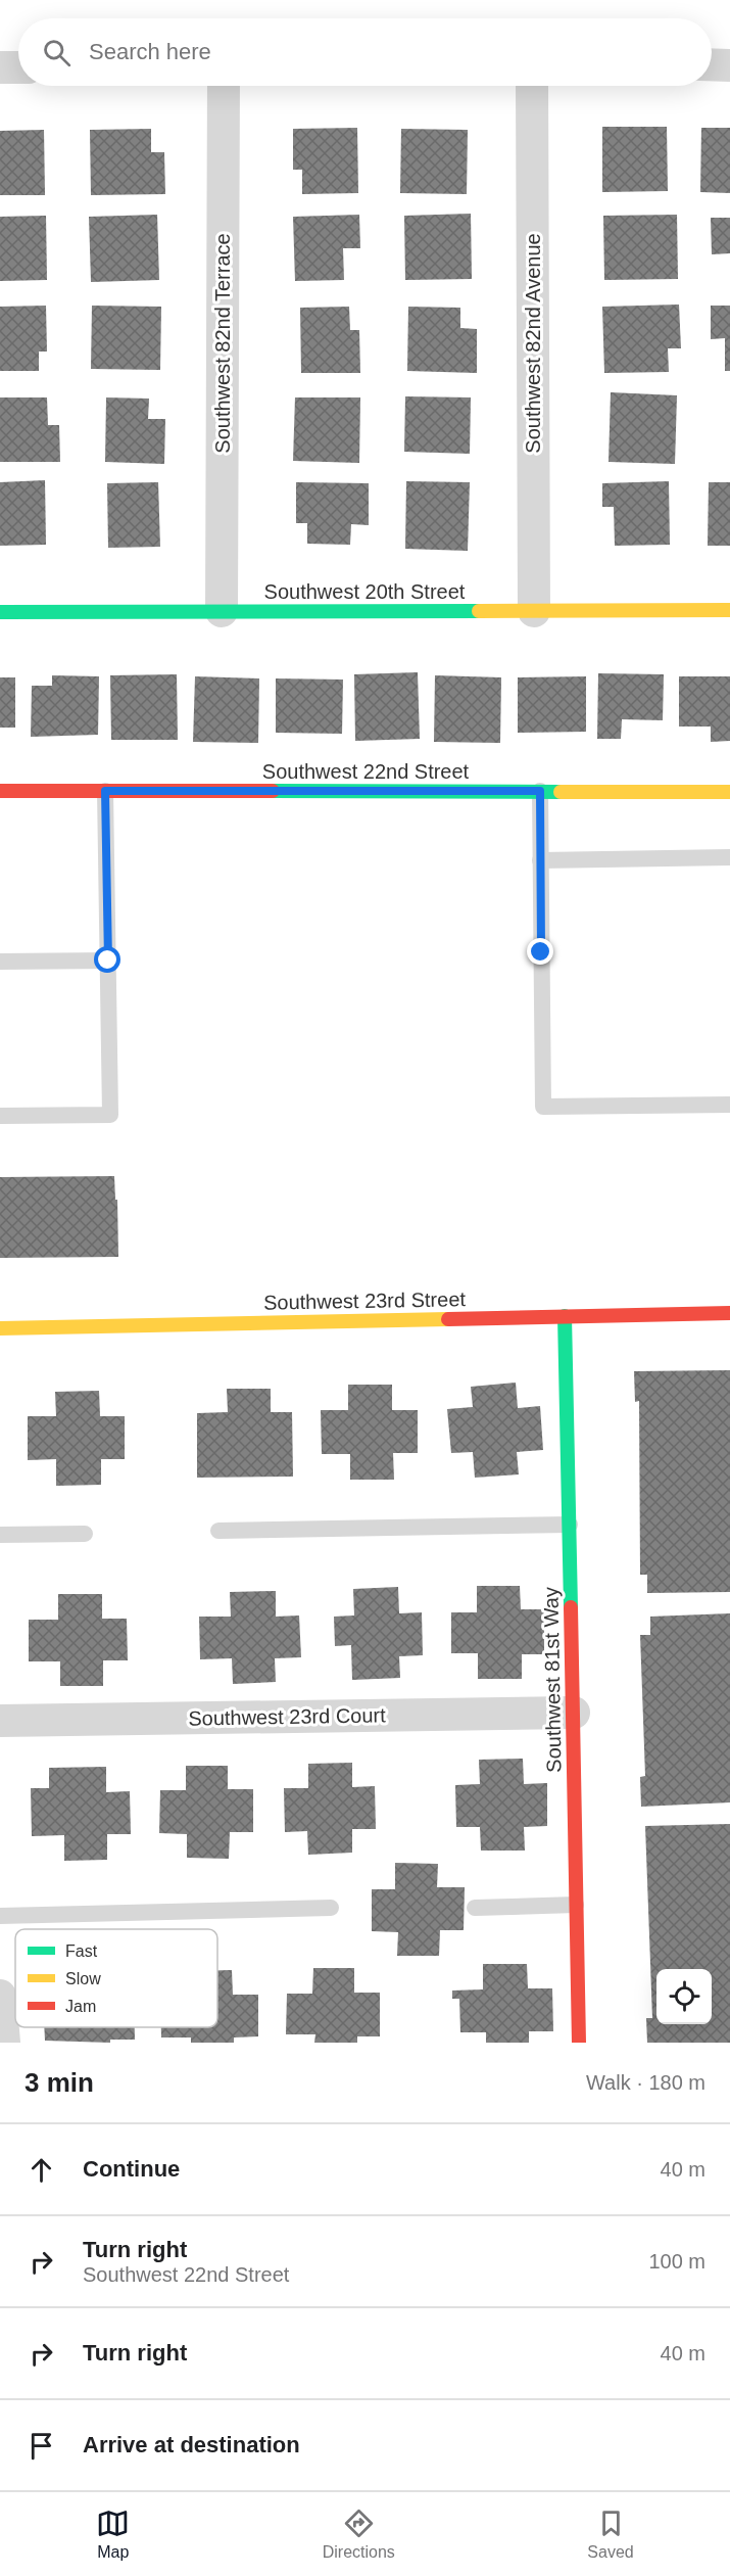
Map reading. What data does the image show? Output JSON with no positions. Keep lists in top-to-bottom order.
{
  "streets": {
    "street": [
      "Southwest 82nd Terrace",
      "Southwest 82nd Avenue",
      "Southwest 20th Street",
      "Southwest 22nd Street",
      "Southwest 23rd Street",
      "Southwest 81st Way",
      "Southwest 23rd Court"
    ]
  },
  "crossings": [
    ["Southwest 82nd Terrace", "Southwest 20th Street"],
    ["Southwest 82nd Avenue", "Southwest 20th Street"],
    ["Southwest 23rd Street", "Southwest 81st Way"],
    ["Southwest 81st Way", "Southwest 23rd Court"]
  ],
  "legend": ["Fast", "Slow", "Jam"],
  "page": {
    "search": "Search here",
    "heading": ["3 min", "Walk · 180 m"],
    "list": [
      ["Continue", "40 m"],
      ["Turn right", "Southwest 22nd Street", "100 m"],
      ["Turn right", "40 m"],
      "Arrive at destination"
    ],
    "nav": ["Map", "Directions", "Saved"]
  }
}
